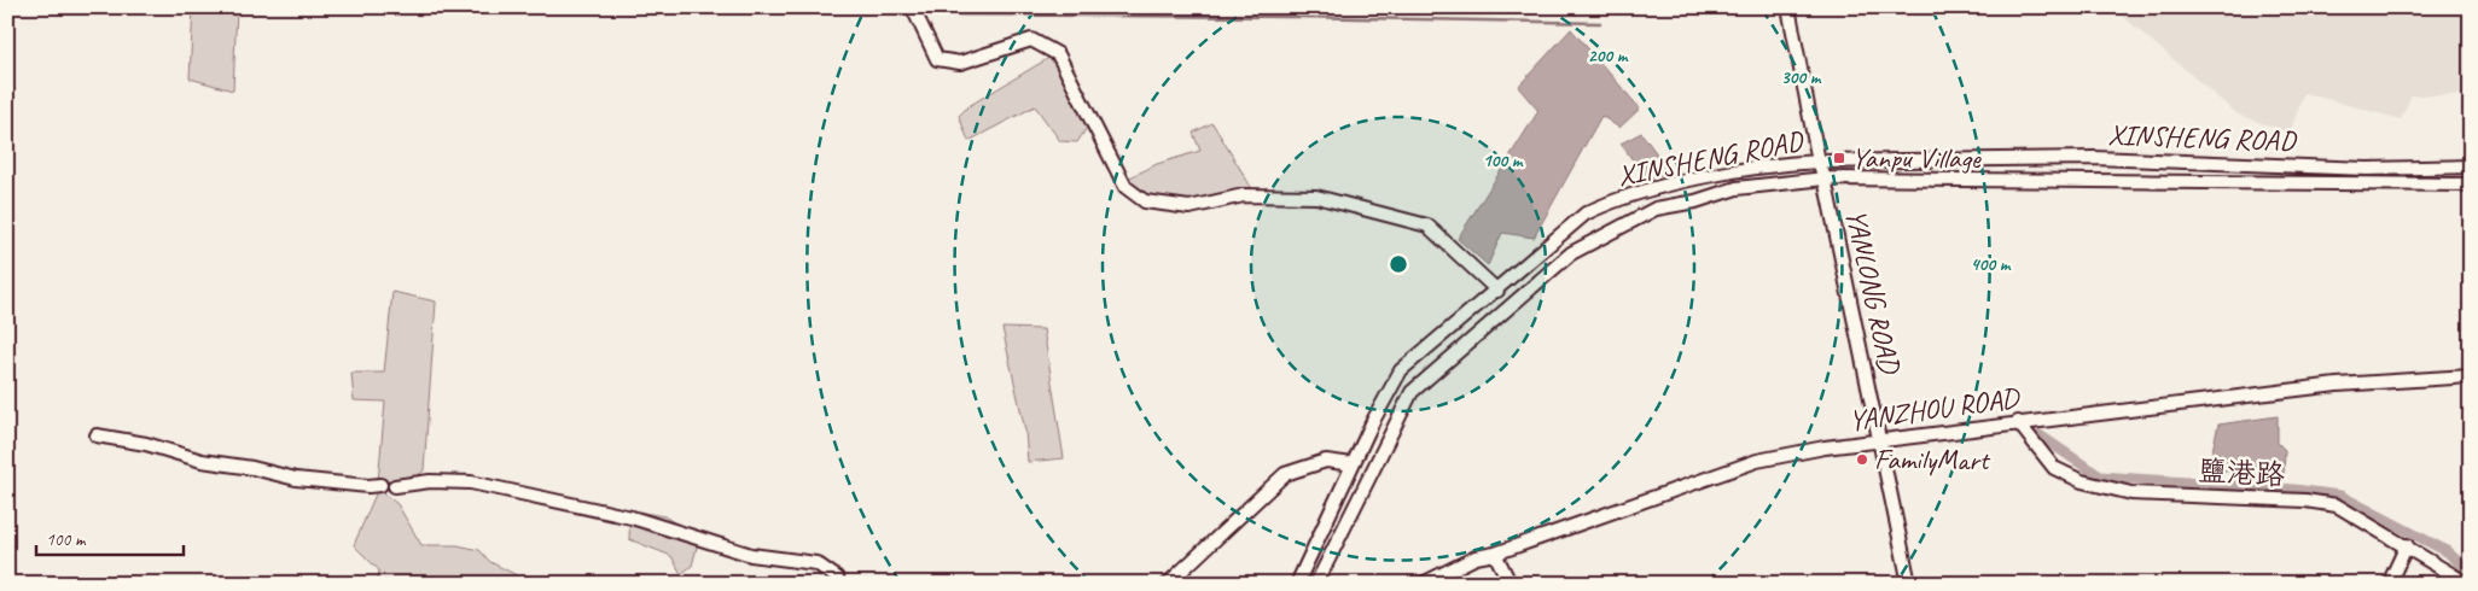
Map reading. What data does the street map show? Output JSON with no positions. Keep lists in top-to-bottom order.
{
  "streets": {
    "street": [
      "XINSHENG ROAD",
      "YANLONG ROAD",
      "YANZHOU ROAD",
      "鹽港路"
    ]
  },
  "crossings": [
    ["XINSHENG ROAD", "YANLONG ROAD"],
    ["YANLONG ROAD", "YANZHOU ROAD"],
    ["YANZHOU ROAD", "鹽港路"]
  ],
  "places": {
    "transit": ["Yanpu Village"],
    "other": ["FamilyMart"]
  },
  "scale_bar": "100 m",
  "rings": [
    "200 m",
    "300 m",
    "100 m",
    "400 m"
  ]
}
